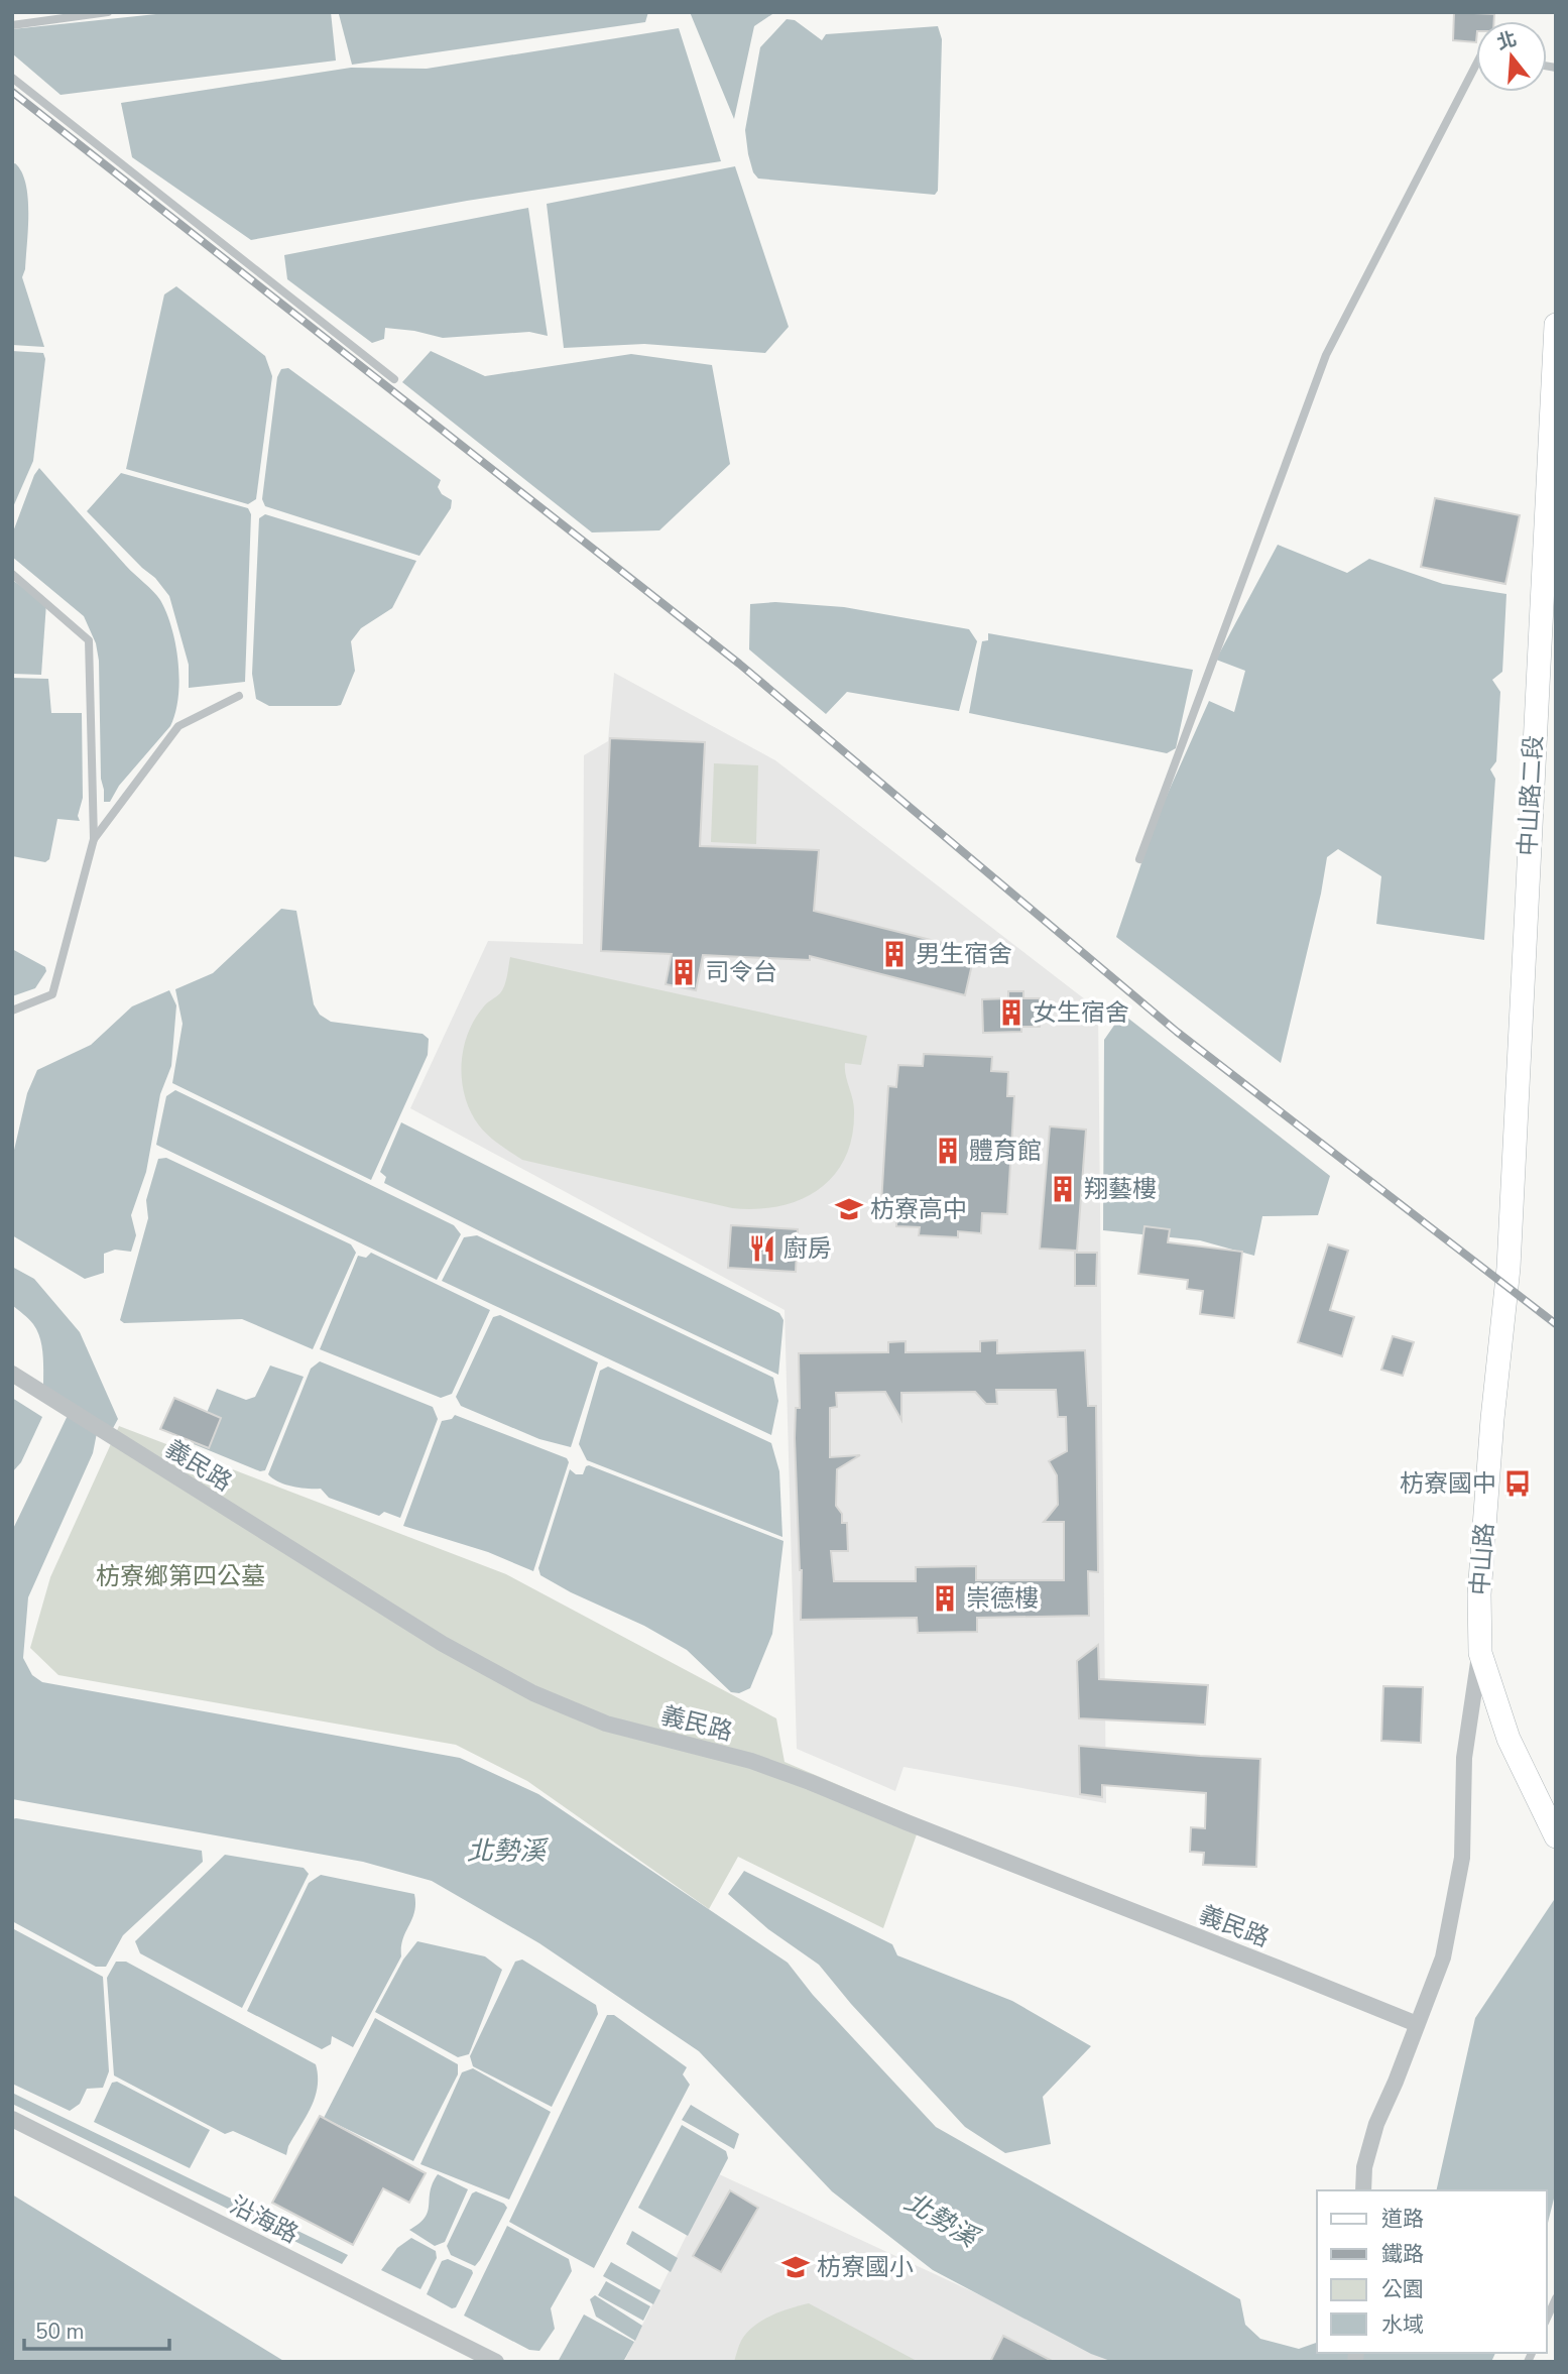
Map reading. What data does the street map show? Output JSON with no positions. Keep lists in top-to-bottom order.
{
  "streets": {
    "street": [
      "中山路二段",
      "義民路",
      "中山路",
      "沿海路"
    ]
  },
  "crossings": [
    ["中山路二段", "中山路"]
  ],
  "water": ["北勢溪"],
  "parks": ["枋寮鄉第四公墓"],
  "places": {
    "building": [
      "男生宿舍",
      "司令台",
      "女生宿舍",
      "體育館",
      "翔藝樓",
      "崇德樓"
    ],
    "school or university": ["枋寮高中", "枋寮國小"],
    "restaurant": ["廚房"],
    "bus stop": ["枋寮國中"]
  },
  "legend": [
    "道路",
    "鐵路",
    "公園",
    "水域"
  ],
  "scale_bar": "50 m",
  "north": "top"
}
